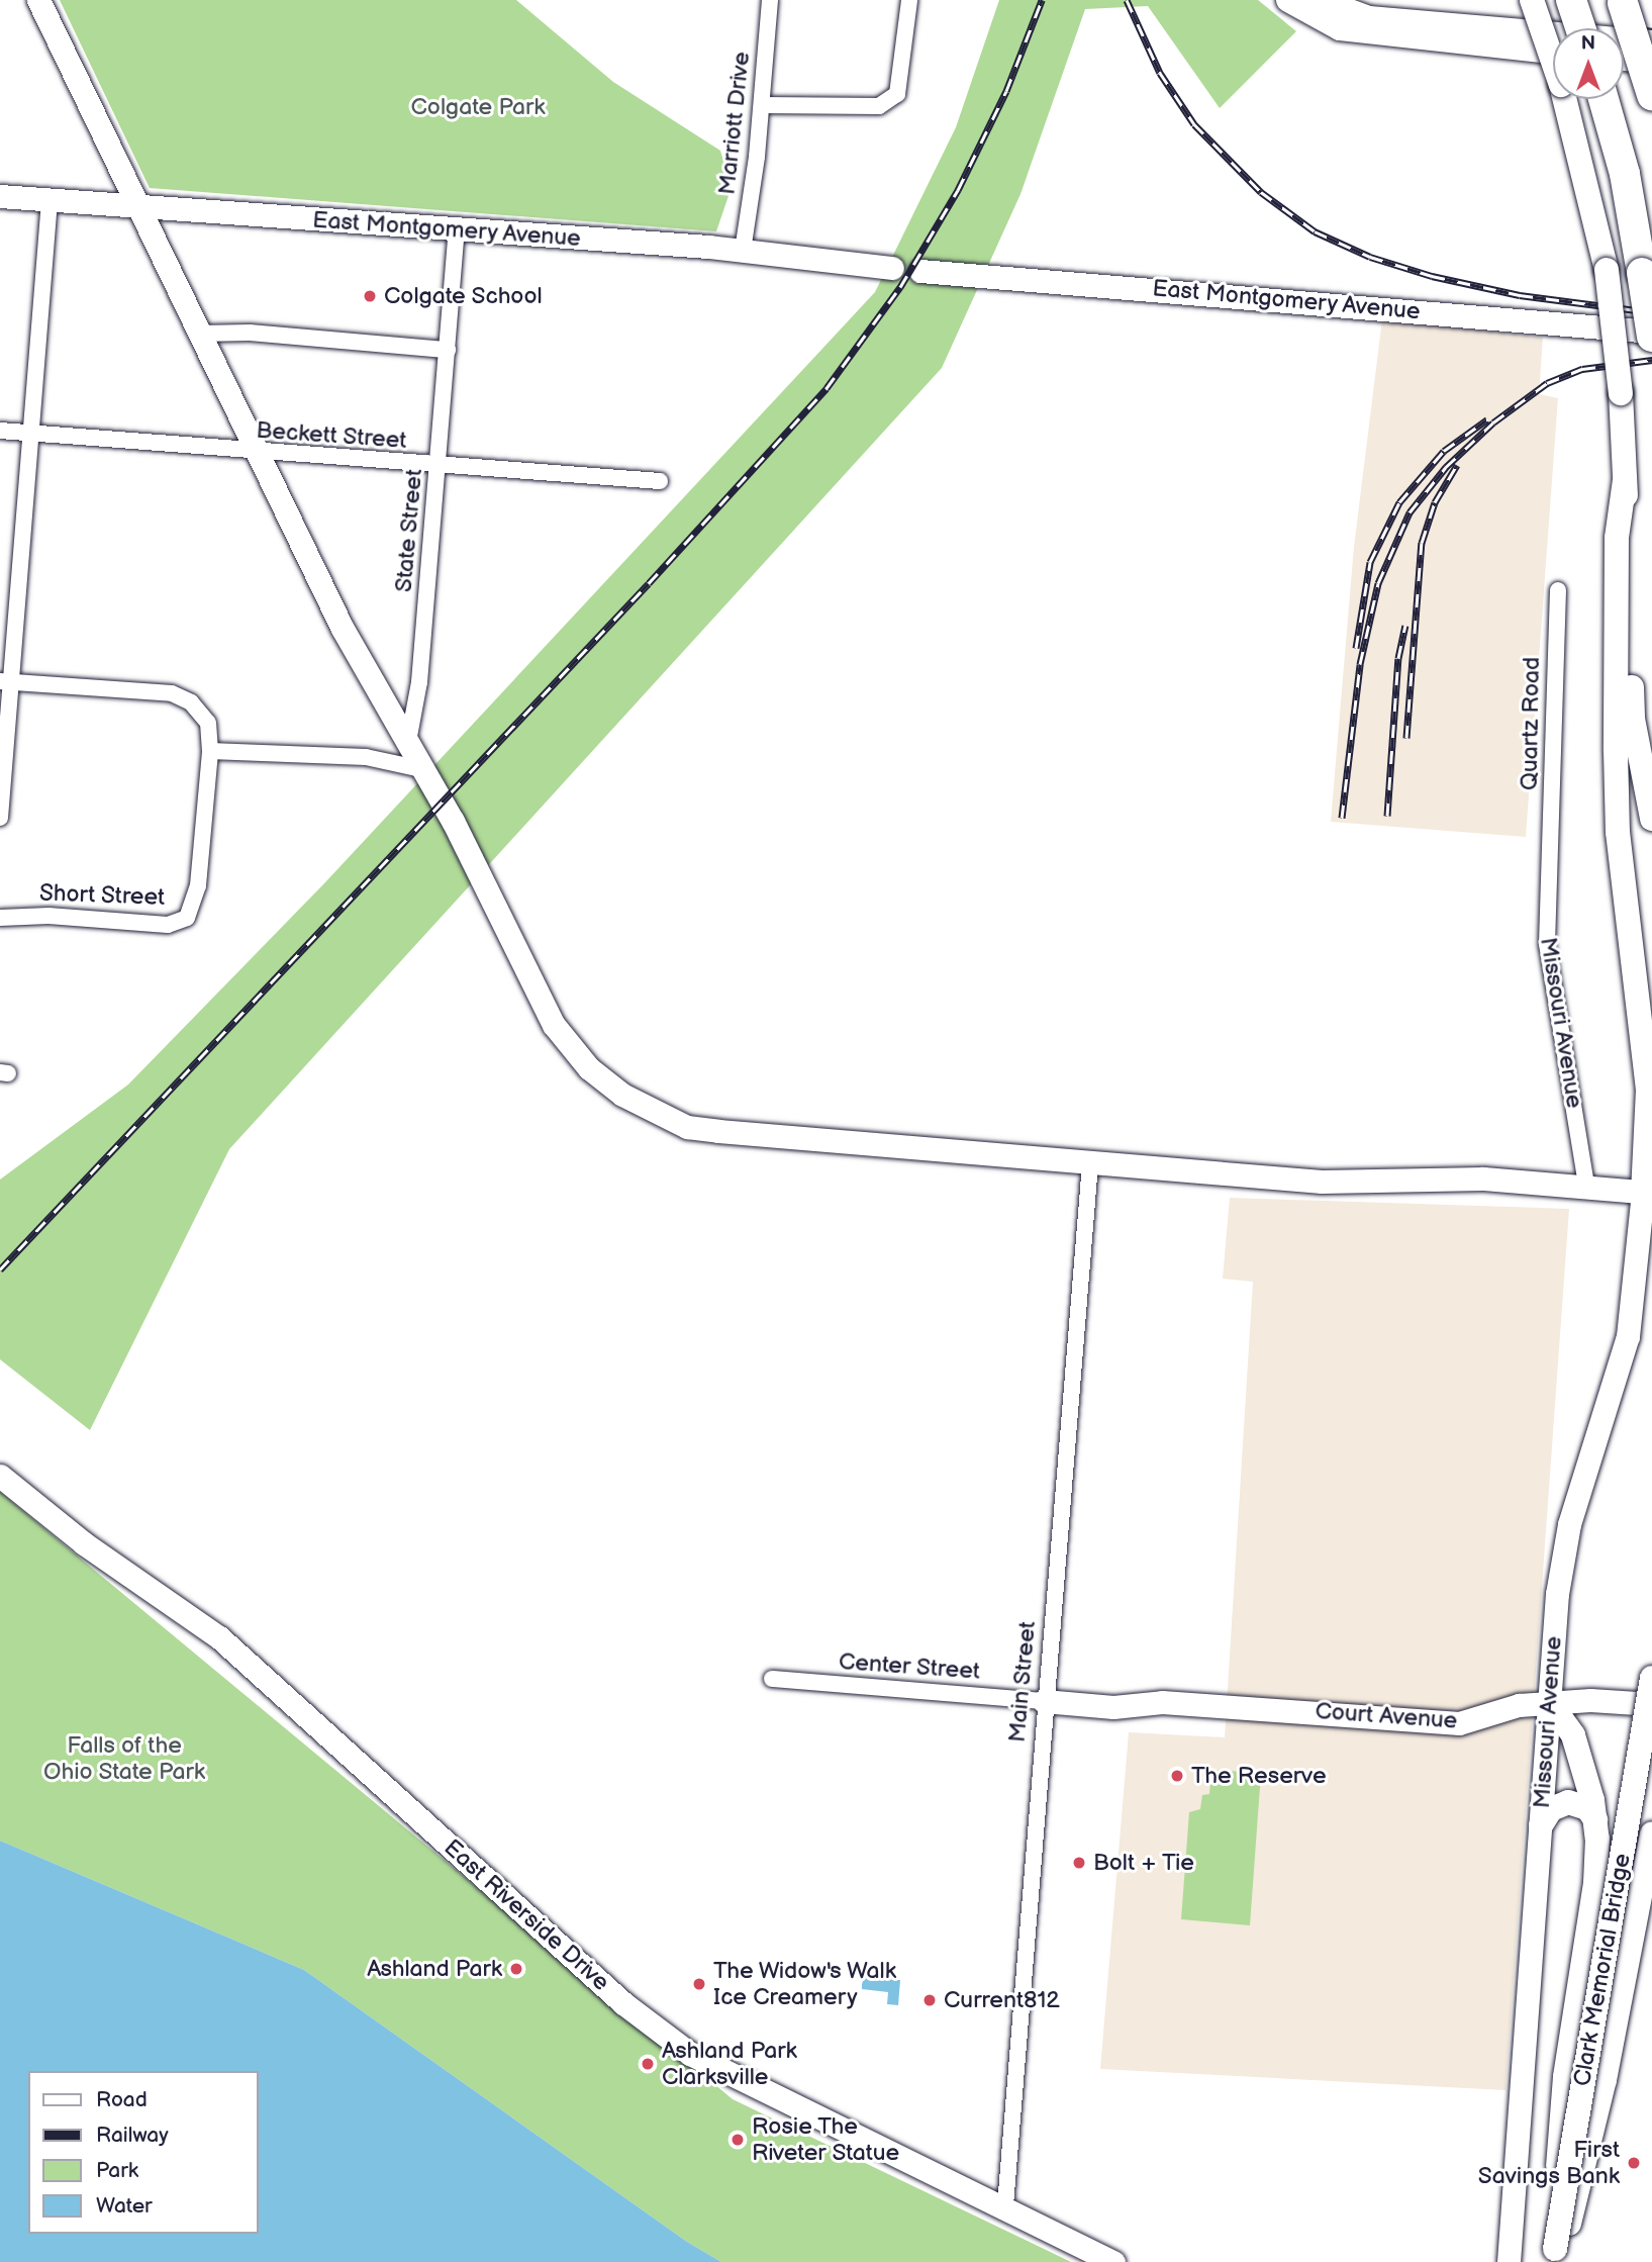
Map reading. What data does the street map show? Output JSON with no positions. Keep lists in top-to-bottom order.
{
  "streets": {
    "main road": ["Clark Memorial Bridge"],
    "street": [
      "Marriott Drive",
      "East Montgomery Avenue",
      "Beckett Street",
      "State Street",
      "Quartz Road",
      "Short Street",
      "Missouri Avenue",
      "Center Street",
      "Main Street",
      "Court Avenue",
      "East Riverside Drive"
    ]
  },
  "crossings": [
    ["Marriott Drive", "East Montgomery Avenue"],
    ["East Montgomery Avenue", "State Street"],
    ["Beckett Street", "State Street"],
    ["Quartz Road", "Missouri Avenue"],
    ["Missouri Avenue", "Court Avenue"],
    ["Center Street", "Main Street"],
    ["Center Street", "Court Avenue"],
    ["Main Street", "Court Avenue"],
    ["Main Street", "East Riverside Drive"]
  ],
  "parks": ["Colgate Park", "Falls of the Ohio State Park"],
  "places": [
    "Colgate School",
    "The Reserve",
    "Bolt + Tie",
    "Ashland Park",
    "The Widow's Walk Ice Creamery",
    "Current812",
    "Ashland Park Clarksville",
    "Rosie The Riveter Statue",
    "First Savings Bank"
  ],
  "legend": [
    "Road",
    "Railway",
    "Park",
    "Water"
  ],
  "north": "top"
}
